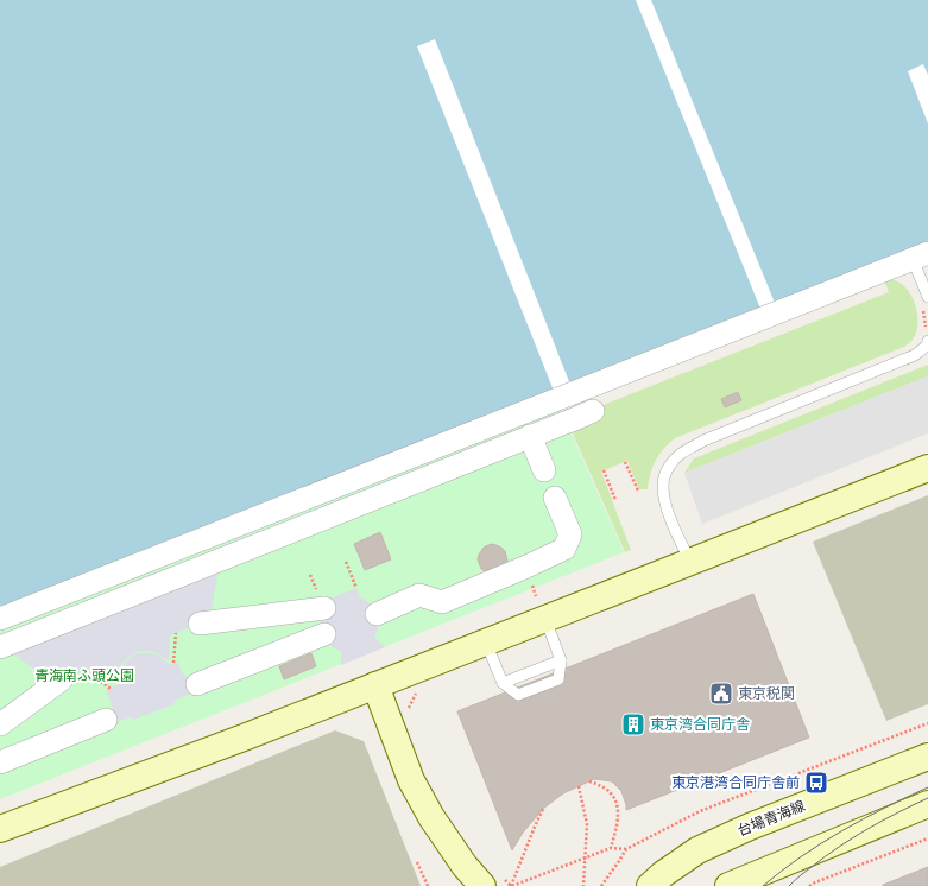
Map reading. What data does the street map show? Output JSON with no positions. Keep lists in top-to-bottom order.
{
  "streets": {
    "street": ["台場青海線"]
  },
  "parks": ["青海南ふ頭公園"],
  "places": {
    "public building": ["東京税関"],
    "building": ["東京湾合同庁舎"],
    "bus stop": ["東京港湾合同庁舎前"]
  }
}
